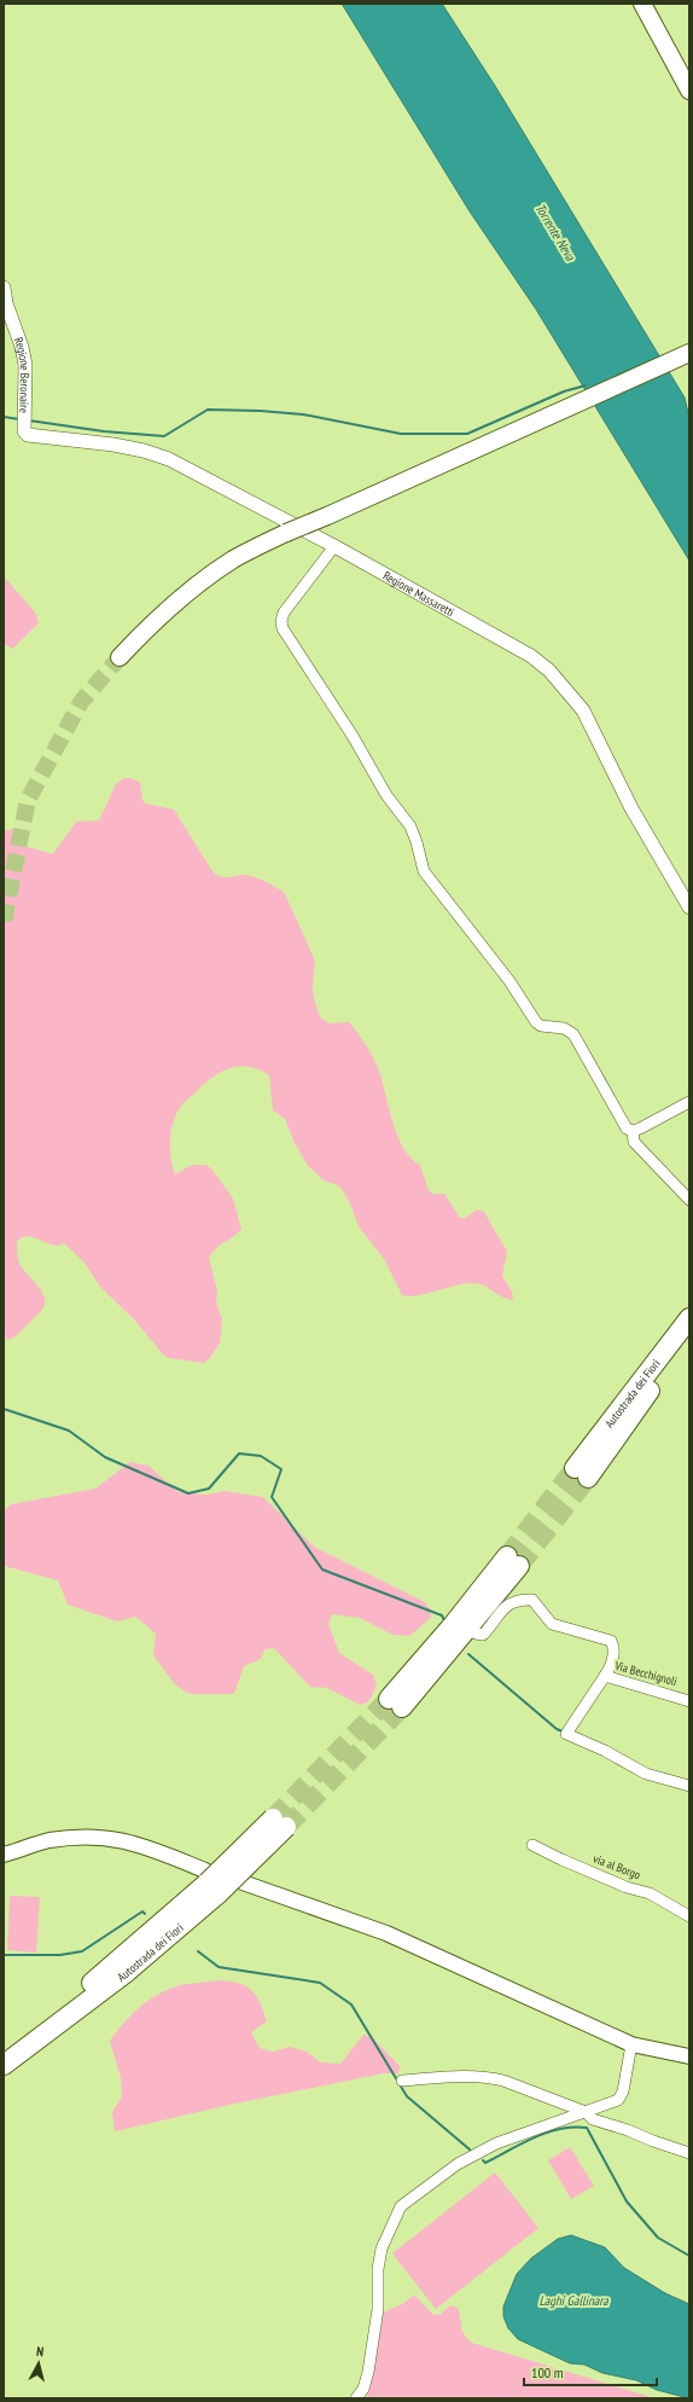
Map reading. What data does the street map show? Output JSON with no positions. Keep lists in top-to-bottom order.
{
  "streets": {
    "highway": ["Autostrada dei Fiori"],
    "street": [
      "Regione Beronaire",
      "Regione Massaretti",
      "Via Becchignoli",
      "via al Borgo"
    ]
  },
  "crossings": [
    ["Regione Beronaire", "Regione Massaretti"]
  ],
  "water": ["Torrente Neva", "Laghi Gallinara"],
  "scale_bar": "100 m",
  "north": "top"
}
